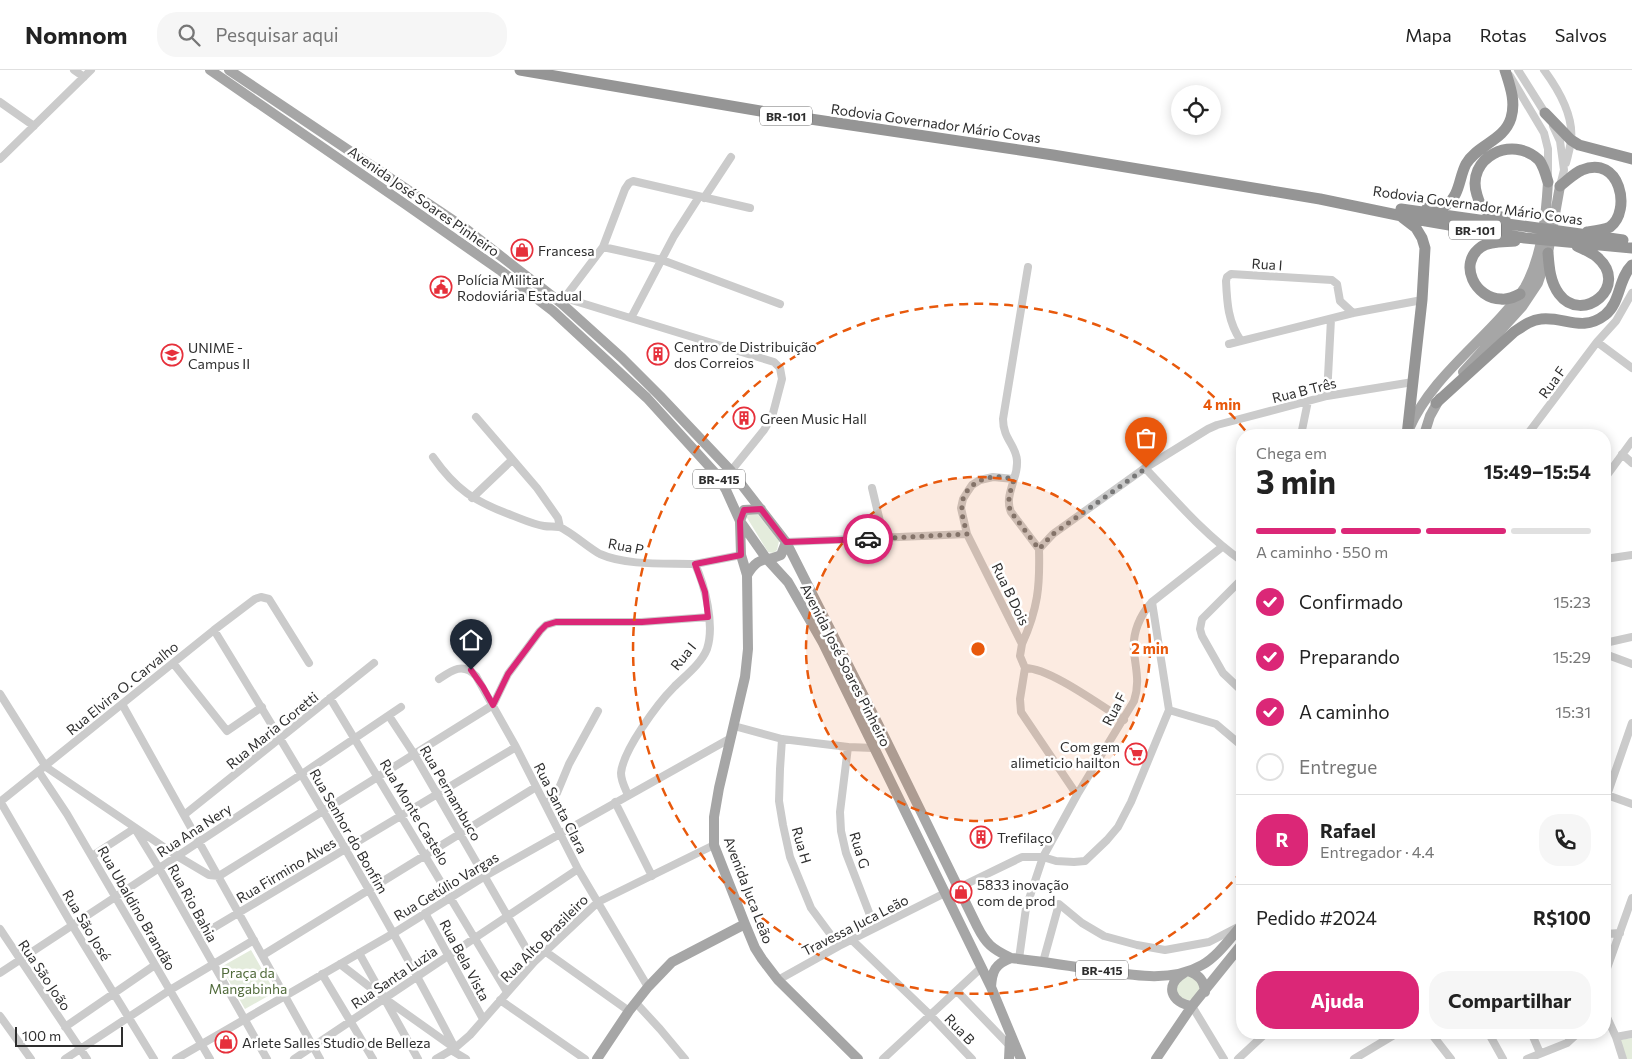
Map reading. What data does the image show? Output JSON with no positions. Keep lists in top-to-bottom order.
{
  "streets": {
    "highway": ["BR-101", "Rodovia Governador Mário Covas"],
    "main road": ["Avenida José Soares Pinheiro", "BR-415", "Avenida Juca Leão"],
    "street": [
      "Rua I",
      "Rua F",
      "Rua B Três",
      "Rua P",
      "Rua B Dois",
      "Rua Elvira O. Carvalho",
      "Rua Maria Goretti",
      "Rua Pernambuco",
      "Rua Santa Clara",
      "Rua Monte Castelo",
      "Rua Ana Nery",
      "Rua Senhor do Bonfim",
      "Rua H",
      "Rua G",
      "Rua Firmino Alves",
      "Rua Getúlio Vargas",
      "Rua Rio Bahia",
      "Rua Ubaldino Brandão",
      "Rua São José",
      "Travessa Juca Leão",
      "Rua Alto Brasileiro",
      "Rua Bela Vista",
      "Rua São João",
      "Rua Santa Luzia",
      "Rua B"
    ]
  },
  "crossings": [
    ["Avenida José Soares Pinheiro", "Rua F"],
    ["Avenida José Soares Pinheiro", "BR-415"],
    ["Avenida José Soares Pinheiro", "Avenida Juca Leão"],
    ["Avenida José Soares Pinheiro", "Travessa Juca Leão"],
    ["Rua I", "Rua P"],
    ["Rua I", "Rua Getúlio Vargas"],
    ["Rua F", "BR-415"],
    ["Rua F", "Rua B Dois"],
    ["Rua Elvira O. Carvalho", "Rua Senhor do Bonfim"],
    ["Rua Elvira O. Carvalho", "Rua Rio Bahia"],
    ["Rua Elvira O. Carvalho", "Rua Ubaldino Brandão"],
    ["Rua Elvira O. Carvalho", "Rua São José"],
    ["Rua Maria Goretti", "Rua Monte Castelo"],
    ["Rua Maria Goretti", "Rua Senhor do Bonfim"],
    ["Rua Pernambuco", "Rua Ana Nery"],
    ["Rua Pernambuco", "Rua Firmino Alves"],
    ["Rua Pernambuco", "Rua Getúlio Vargas"],
    ["Rua Pernambuco", "Rua Alto Brasileiro"],
    ["Rua Pernambuco", "Rua Santa Luzia"],
    ["Rua Santa Clara", "Rua Firmino Alves"],
    ["Rua Santa Clara", "Rua Getúlio Vargas"],
    ["Rua Santa Clara", "Rua Alto Brasileiro"],
    ["Rua Santa Clara", "Rua Santa Luzia"],
    ["Rua Monte Castelo", "Rua Ana Nery"],
    ["Rua Monte Castelo", "Rua Firmino Alves"],
    ["Rua Monte Castelo", "Rua Getúlio Vargas"],
    ["Rua Monte Castelo", "Rua Alto Brasileiro"],
    ["Rua Monte Castelo", "Rua Santa Luzia"],
    ["Rua Ana Nery", "Rua Senhor do Bonfim"],
    ["Rua Ana Nery", "Rua Rio Bahia"],
    ["Rua Ana Nery", "Rua Ubaldino Brandão"],
    ["Rua Ana Nery", "Rua São José"],
    ["Rua Ana Nery", "Rua São João"],
    ["Rua Senhor do Bonfim", "Rua Firmino Alves"],
    ["Rua Senhor do Bonfim", "Rua Getúlio Vargas"],
    ["Rua Senhor do Bonfim", "Rua Alto Brasileiro"],
    ["Rua Senhor do Bonfim", "Rua Santa Luzia"],
    ["Rua H", "Travessa Juca Leão"],
    ["Rua G", "Travessa Juca Leão"],
    ["Rua Firmino Alves", "Rua Rio Bahia"],
    ["Rua Getúlio Vargas", "Avenida Juca Leão"],
    ["Rua Getúlio Vargas", "Rua Rio Bahia"],
    ["Rua Getúlio Vargas", "Rua Ubaldino Brandão"],
    ["Rua Getúlio Vargas", "Rua Bela Vista"],
    ["Avenida Juca Leão", "Travessa Juca Leão"],
    ["Avenida Juca Leão", "Rua Alto Brasileiro"],
    ["Rua Rio Bahia", "Rua Ubaldino Brandão"],
    ["Rua Alto Brasileiro", "Rua Bela Vista"],
    ["Rua Bela Vista", "Rua Santa Luzia"]
  ],
  "parks": ["Praça da Mangabinha"],
  "places": {
    "shop": ["Francesa", "5833 inovação com de prod", "Arlete Salles Studio de Belleza"],
    "public building": ["Polícia Militar Rodoviária Estadual"],
    "building": ["Centro de Distribuição dos Correios", "Green Music Hall", "Trefilaço"],
    "school or university": ["UNIME - Campus II"],
    "supermarket": ["Com gem alimeticio hailton"]
  },
  "scale_bar": "100 m",
  "page": {
    "header": "Nomnom",
    "search": "Pesquisar aqui",
    "nav": ["Mapa", "Rotas", "Salvos"],
    "heading": ["3 min", "Chega em", "15:49–15:54"],
    "panel": [
      "Rafael",
      "Entregador · 4.4",
      "Pedido #2024",
      "R$100"
    ],
    "bar": "A caminho · 550 m",
    "list": [
      ["Confirmado", "15:23"],
      ["Preparando", "15:29"],
      ["A caminho", "15:31"],
      "Entregue"
    ],
    "round": "R",
    "buttons": ["Ajuda", "Compartilhar"],
    "scale": "100 m"
  },
  "rings": ["4 min", "2 min"]
}
